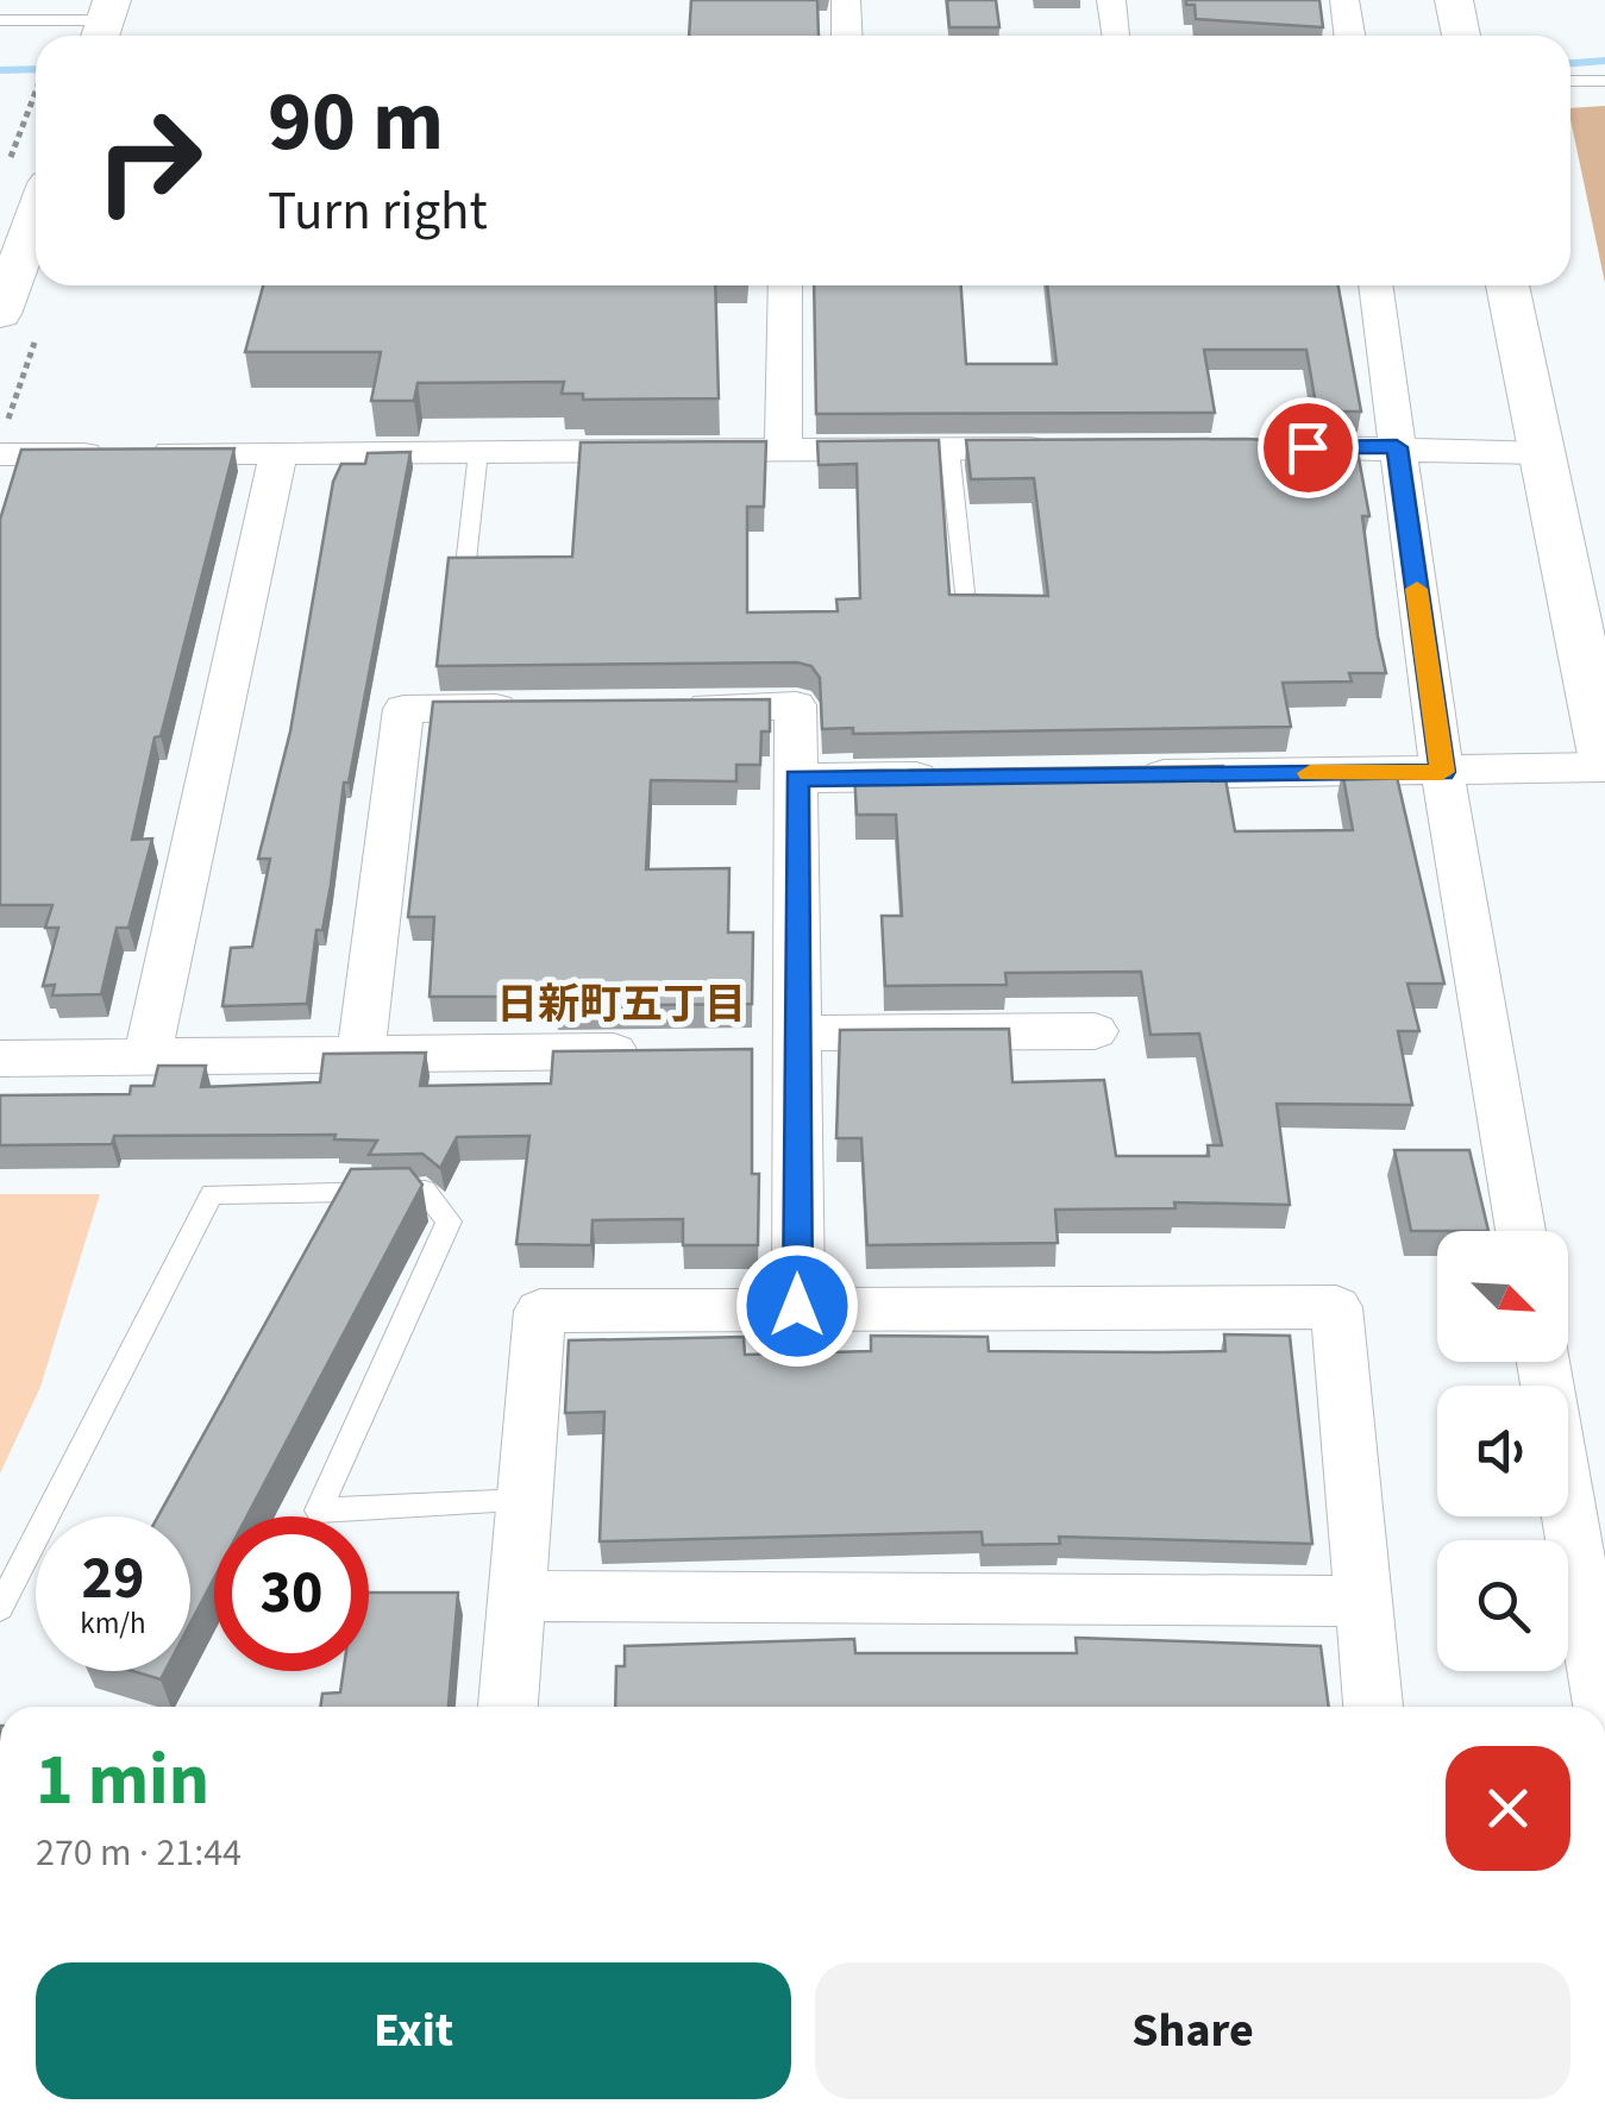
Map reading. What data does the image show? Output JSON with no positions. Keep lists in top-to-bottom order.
{
  "districts": ["日新町五丁目"],
  "north": "bottom right",
  "page": {
    "turn": ["90 m", "Turn right"],
    "speed": "29 km/h",
    "limit": "30",
    "heading": ["1 min", "270 m · 21:44"],
    "buttons": ["Exit", "Share"]
  }
}
